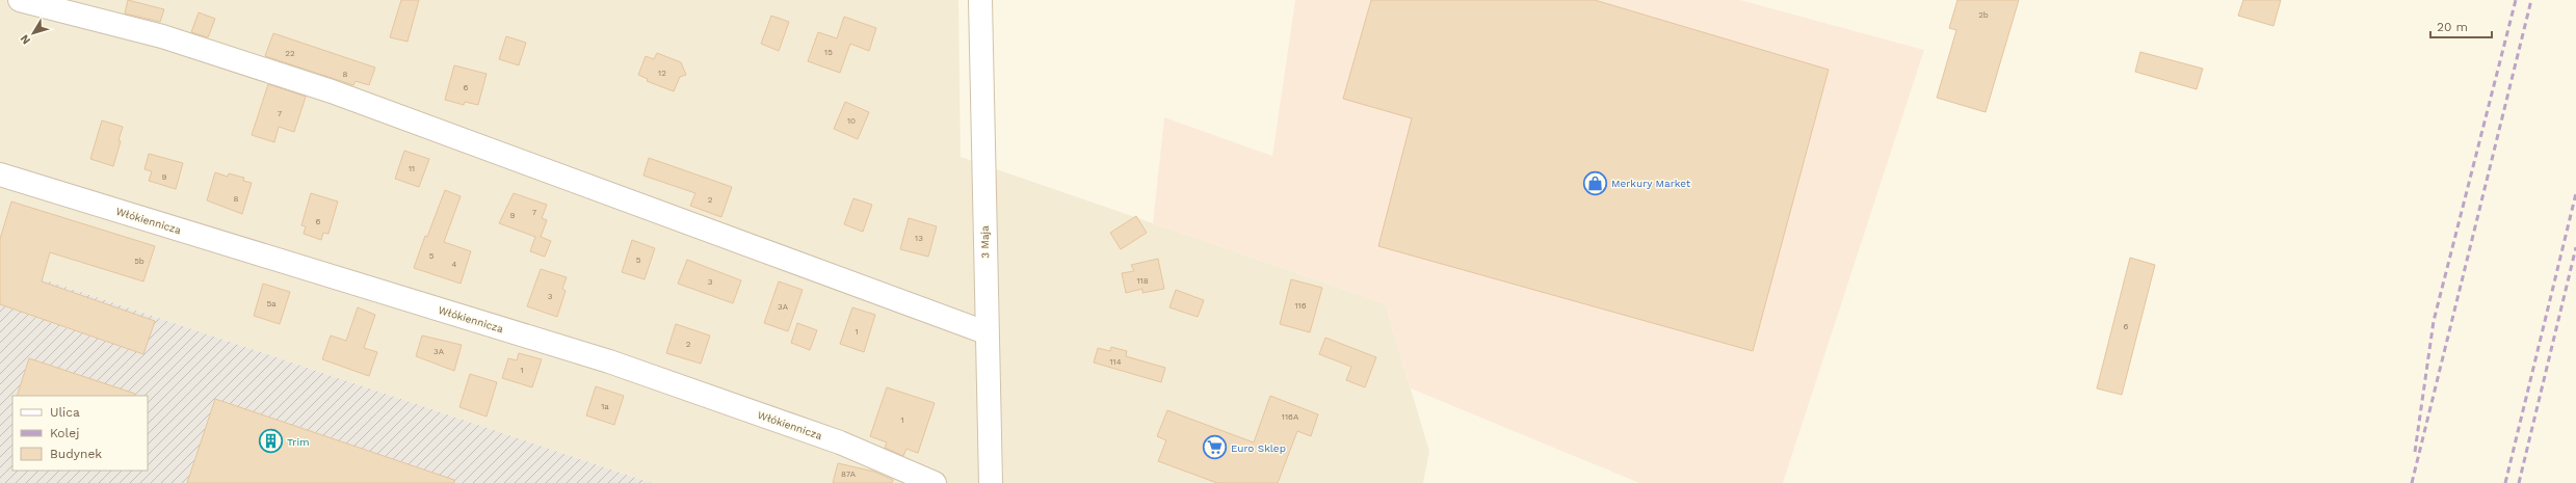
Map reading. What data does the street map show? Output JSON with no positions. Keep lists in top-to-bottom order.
{
  "streets": {
    "street": ["Włókiennicza", "3 Maja"]
  },
  "places": {
    "shop": ["Merkury Market"],
    "building": ["Trim"],
    "supermarket": ["Euro Sklep"]
  },
  "house_numbers": [
    "2b",
    "15",
    "22",
    "12",
    "8",
    "6",
    "7",
    "10",
    "11",
    "9",
    "8",
    "2",
    "7",
    "9",
    "6",
    "13",
    "5",
    "5",
    "5b",
    "4",
    "118",
    "3",
    "3",
    "5a",
    "116",
    "3A",
    "6",
    "1",
    "2",
    "3A",
    "114",
    "1",
    "1a",
    "116A",
    "1",
    "87A"
  ],
  "legend": ["Ulica", "Kolej", "Budynek"],
  "scale_bar": "20 m",
  "north": "bottom left"
}
